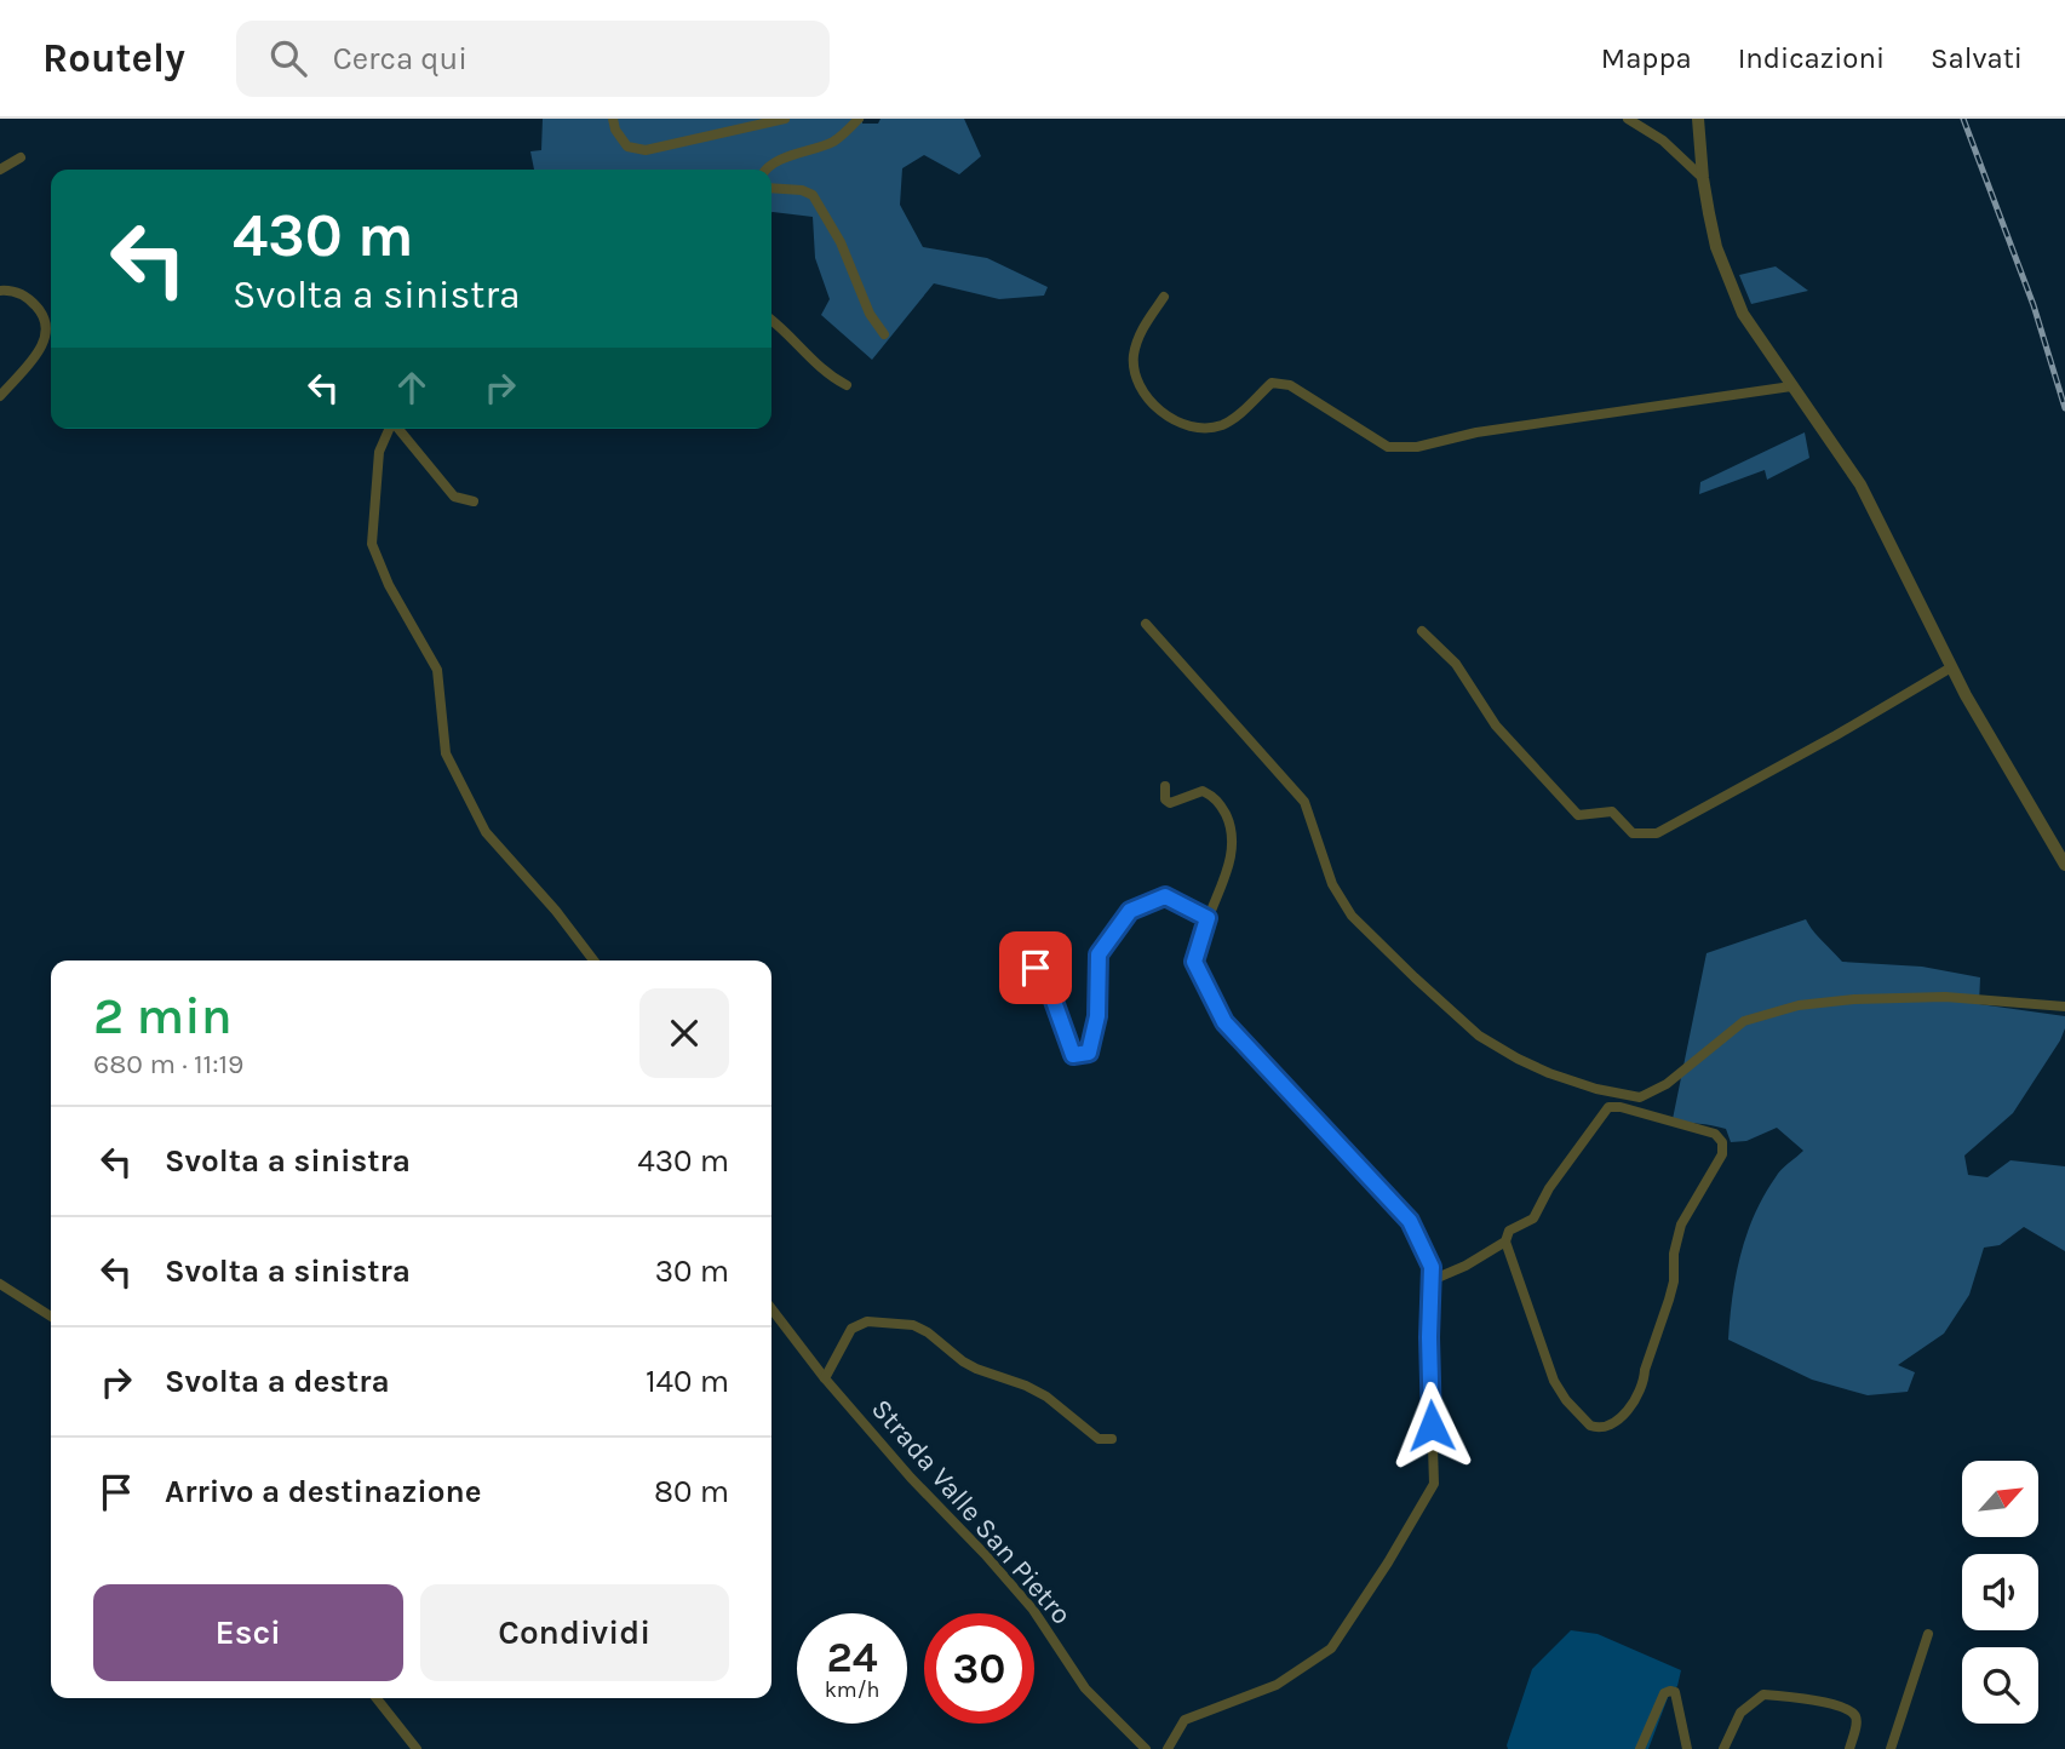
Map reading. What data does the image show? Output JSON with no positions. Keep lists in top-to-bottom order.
{
  "streets": {
    "street": ["Strada Valle San Pietro"]
  },
  "north": "top right",
  "page": {
    "header": "Routely",
    "search": "Cerca qui",
    "nav": ["Mappa", "Indicazioni", "Salvati"],
    "turn": ["430 m", "Svolta a sinistra"],
    "heading": ["2 min", "680 m · 11:19"],
    "list": [
      {
        "name": "Svolta a sinistra",
        "value": "430 m"
      },
      {
        "name": "Svolta a sinistra",
        "value": "30 m"
      },
      {
        "name": "Svolta a destra",
        "value": "140 m"
      },
      {
        "name": "Arrivo a destinazione",
        "value": "80 m"
      }
    ],
    "buttons": ["Esci", "Condividi"],
    "speed": "24 km/h",
    "limit": "30"
  }
}
